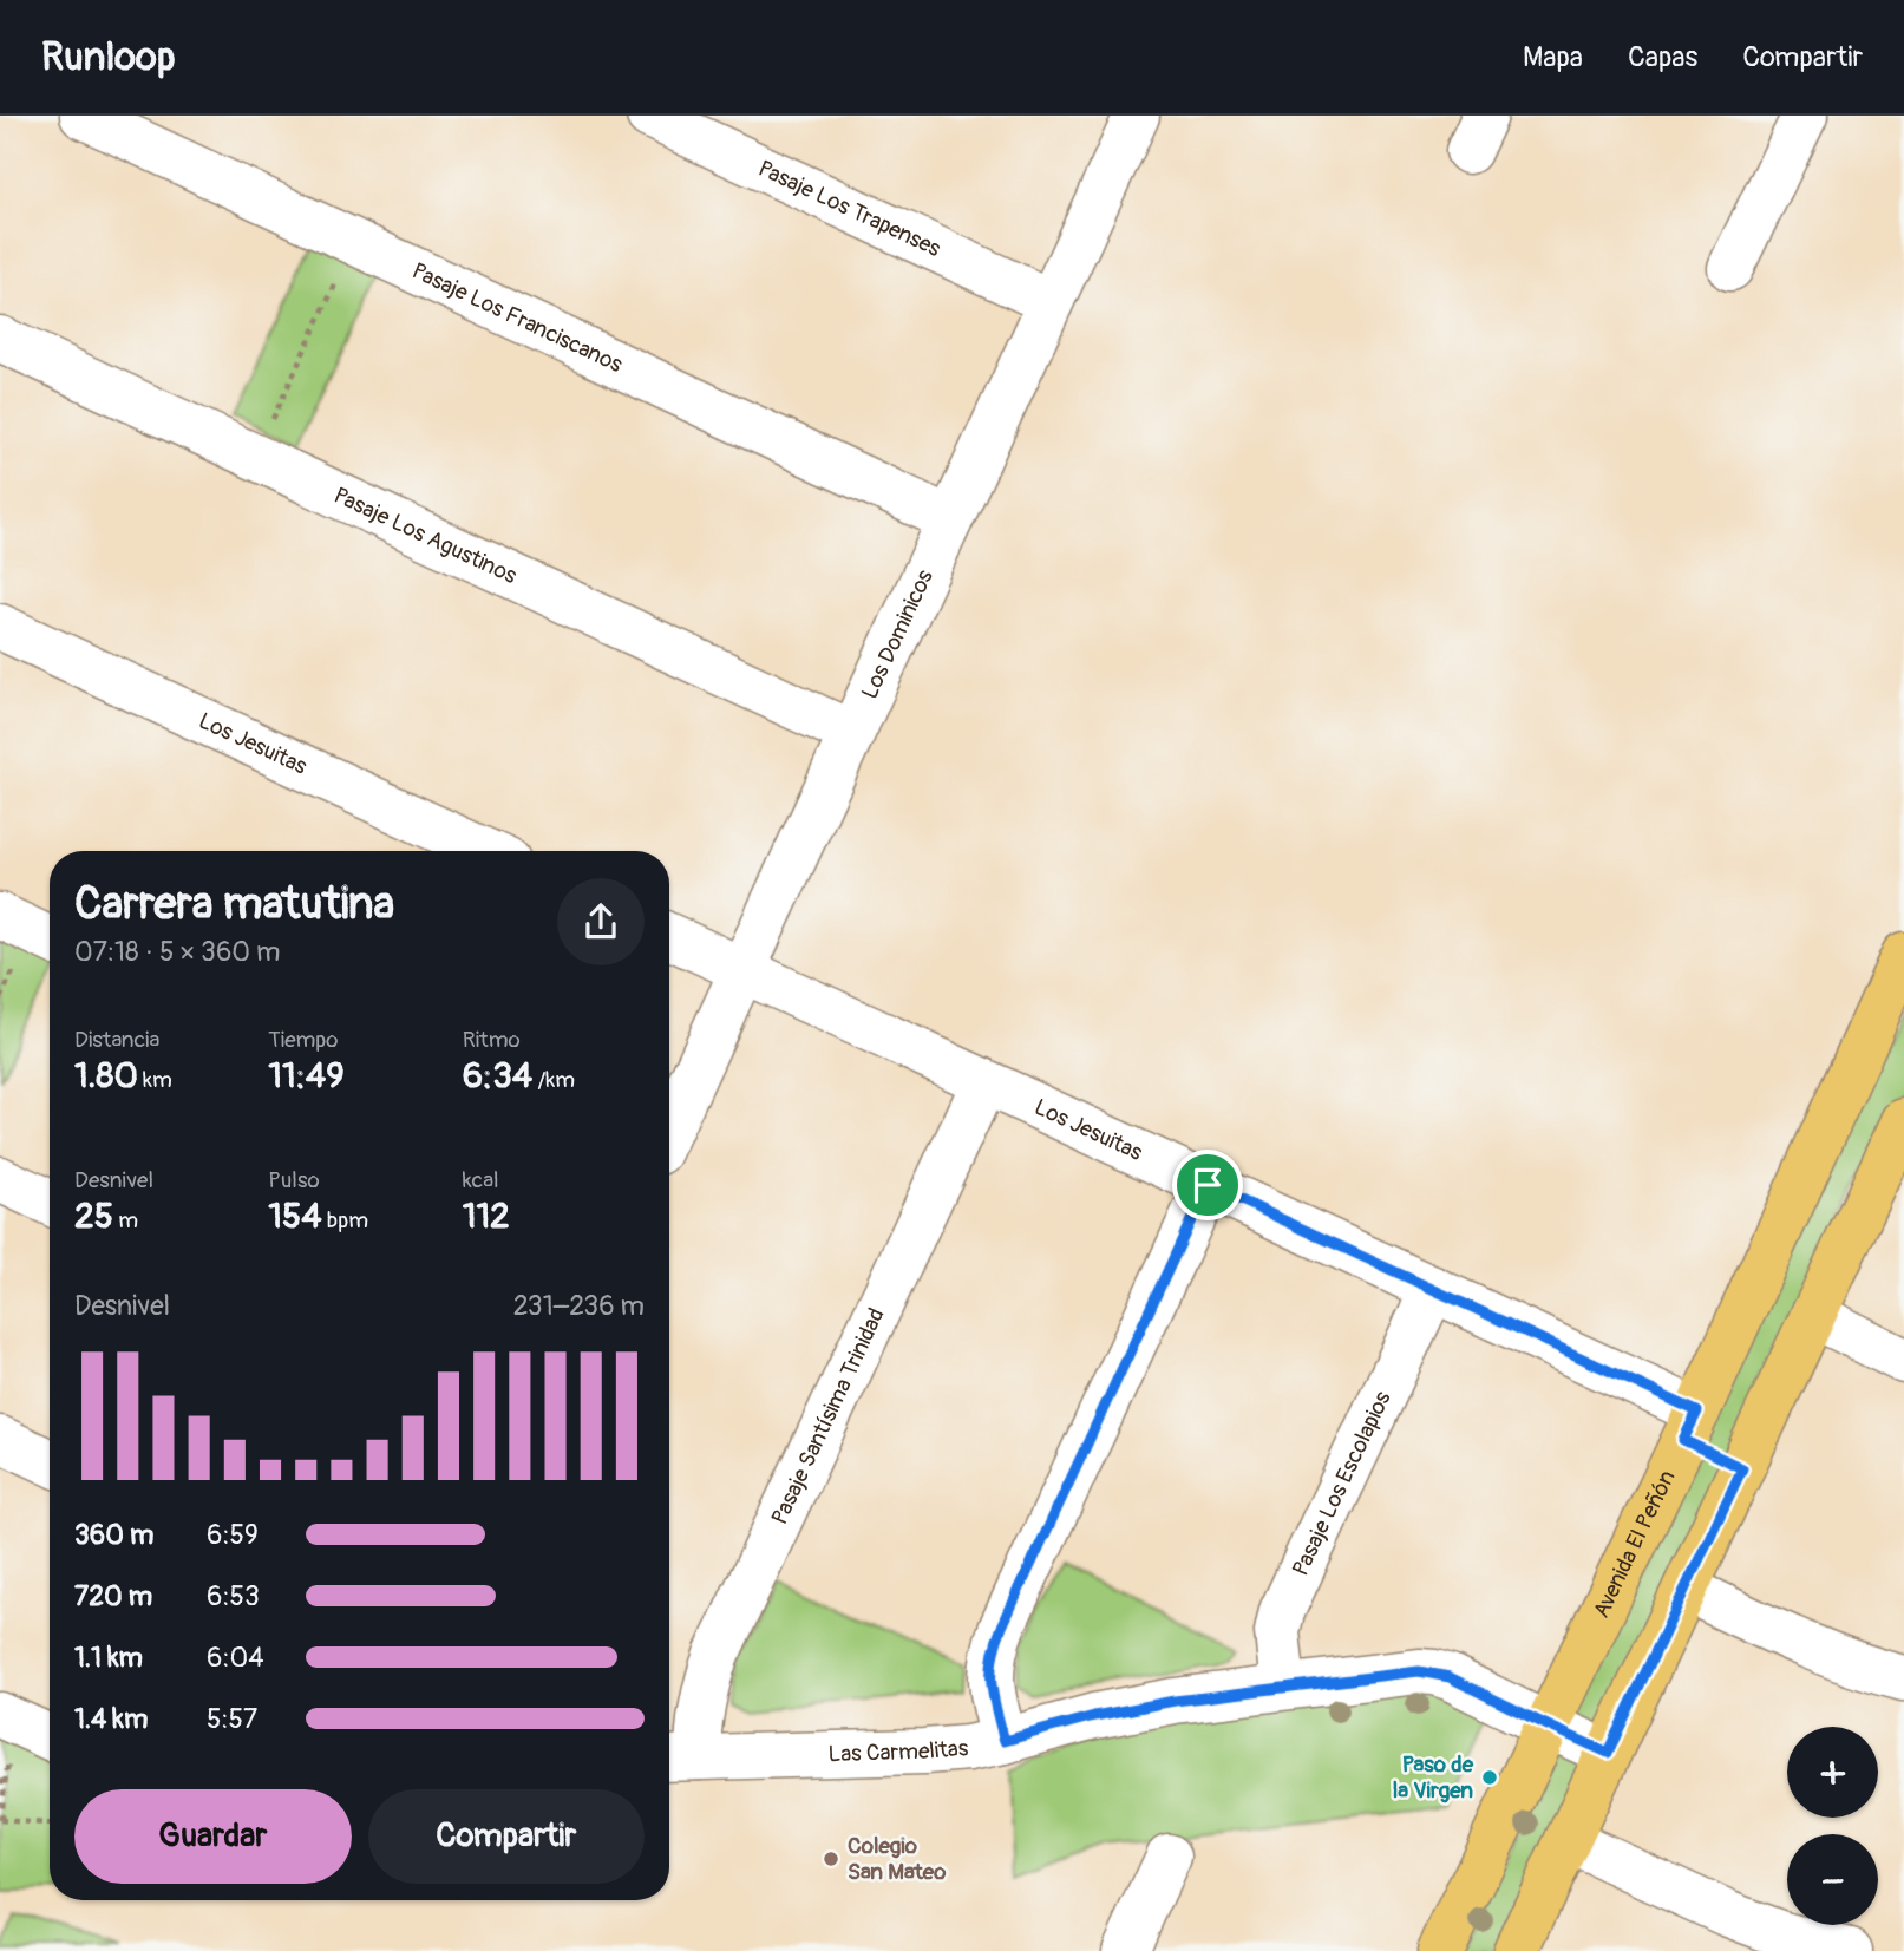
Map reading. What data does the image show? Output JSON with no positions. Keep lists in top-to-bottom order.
{
  "streets": {
    "main road": ["Avenida El Peñón"],
    "street": [
      "Pasaje Los Trapenses",
      "Pasaje Los Franciscanos",
      "Pasaje Los Agustinos",
      "Los Dominicos",
      "Los Jesuitas",
      "Pasaje Santísima Trinidad",
      "Pasaje Los Escolapios",
      "Las Carmelitas"
    ]
  },
  "crossings": [
    ["Pasaje Los Trapenses", "Los Dominicos"],
    ["Pasaje Los Franciscanos", "Los Dominicos"],
    ["Pasaje Los Agustinos", "Los Dominicos"],
    ["Los Dominicos", "Los Jesuitas"],
    ["Los Jesuitas", "Pasaje Santísima Trinidad"],
    ["Los Jesuitas", "Pasaje Los Escolapios"],
    ["Los Jesuitas", "Avenida El Peñón"],
    ["Pasaje Santísima Trinidad", "Las Carmelitas"],
    ["Pasaje Los Escolapios", "Las Carmelitas"],
    ["Avenida El Peñón", "Las Carmelitas"]
  ],
  "places": ["Paso de la Virgen", "Colegio San Mateo"],
  "page": {
    "header": "Runloop",
    "nav": ["Mapa", "Capas", "Compartir"],
    "heading": ["Carrera matutina", "07:18 · 5 × 360 m"],
    "stats": [
      ["Distancia", "1.80 km"],
      ["Tiempo", "11:49"],
      ["Ritmo", "6:34 /km"],
      ["Desnivel", "25 m"],
      ["Pulso", "154 bpm"],
      ["kcal", "112"]
    ],
    "chart": ["Desnivel", "231–236 m"],
    "list": [
      {
        "name": "360 m",
        "note": "6:59"
      },
      {
        "name": "720 m",
        "note": "6:53"
      },
      {
        "name": "1.1 km",
        "note": "6:04"
      },
      {
        "name": "1.4 km",
        "note": "5:57"
      }
    ],
    "map_buttons": ["+", "−"],
    "buttons": ["Guardar", "Compartir"]
  }
}
